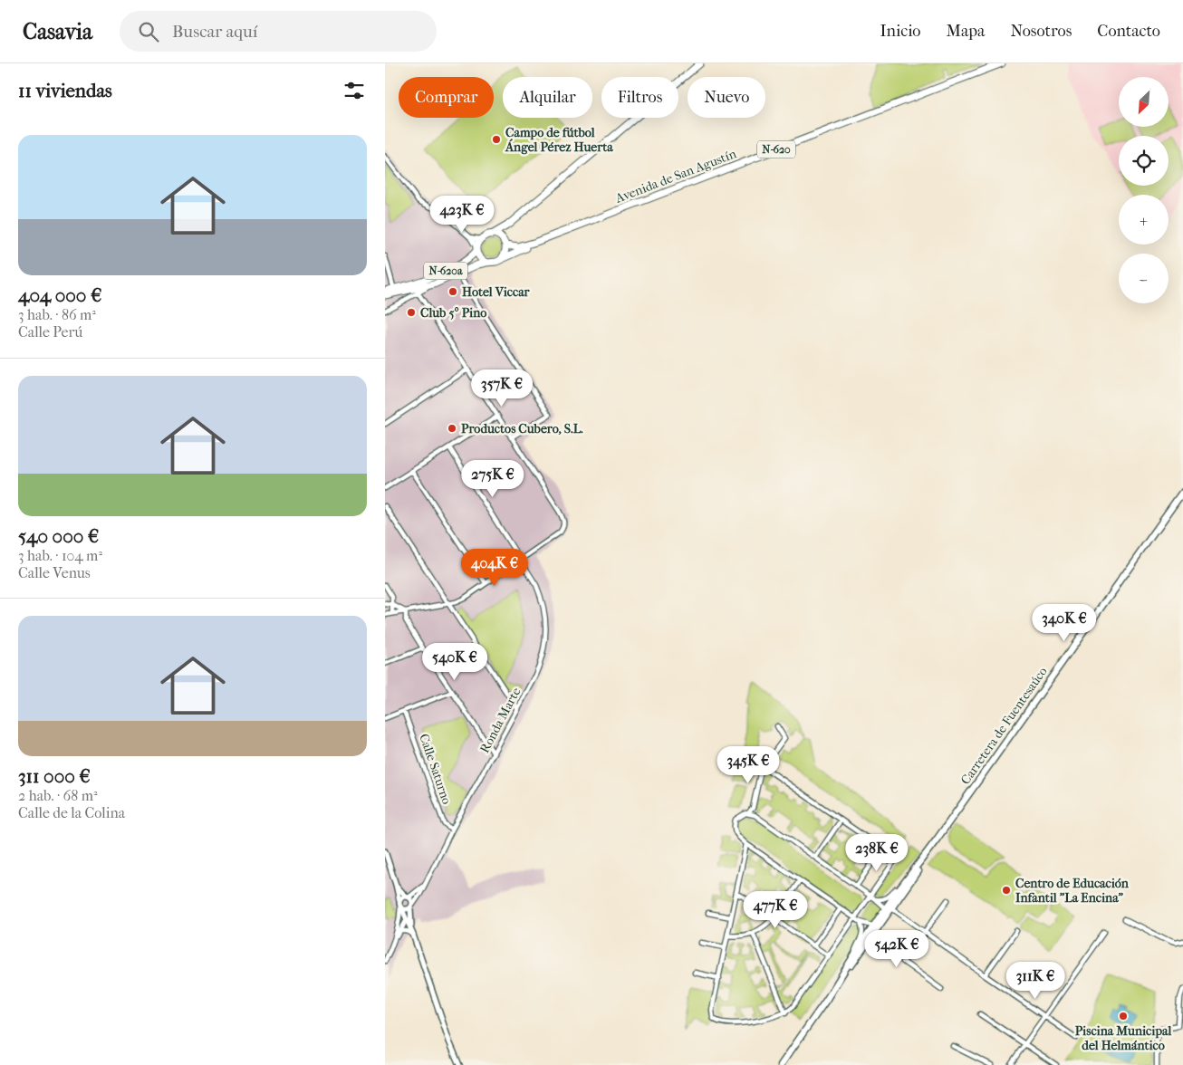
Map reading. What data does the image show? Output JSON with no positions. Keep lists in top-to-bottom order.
{
  "streets": {
    "main road": [
      "N-620",
      "Avenida de San Agustín",
      "N-620a",
      "Carretera de Fuentesaúco"
    ],
    "street": ["Ronda Marte", "Calle Saturno"]
  },
  "crossings": [
    ["N-620", "Avenida de San Agustín"],
    ["N-620", "N-620a"],
    ["Avenida de San Agustín", "N-620a"],
    ["Ronda Marte", "Calle Saturno"]
  ],
  "places": [
    "Campo de fútbol Ángel Pérez Huerta",
    "Hotel Viccar",
    "Club 5º Pino",
    "Productos Cubero, S.L.",
    "Centro de Educación Infantil \"La Encina\"",
    "Piscina Municipal del Helmántico"
  ],
  "north": "bottom left",
  "page": {
    "header": "Casavia",
    "search": "Buscar aquí",
    "nav": [
      "Inicio",
      "Mapa",
      "Nosotros",
      "Contacto"
    ],
    "heading": "11 viviendas",
    "map_buttons": ["+", "−"],
    "chip": [
      "Comprar",
      "Alquilar",
      "Filtros",
      "Nuevo"
    ],
    "list": [
      {
        "name": "404 000 €",
        "note": "3 hab. · 86 m² · Calle Perú"
      },
      {
        "name": "540 000 €",
        "note": "3 hab. · 104 m² · Calle Venus"
      },
      {
        "name": "311 000 €",
        "note": "2 hab. · 68 m² · Calle de la Colina"
      }
    ],
    "price": [
      "423K €",
      "357K €",
      "275K €",
      "404K €",
      "340K €",
      "540K €",
      "345K €",
      "238K €",
      "477K €",
      "542K €",
      "311K €"
    ]
  }
}
